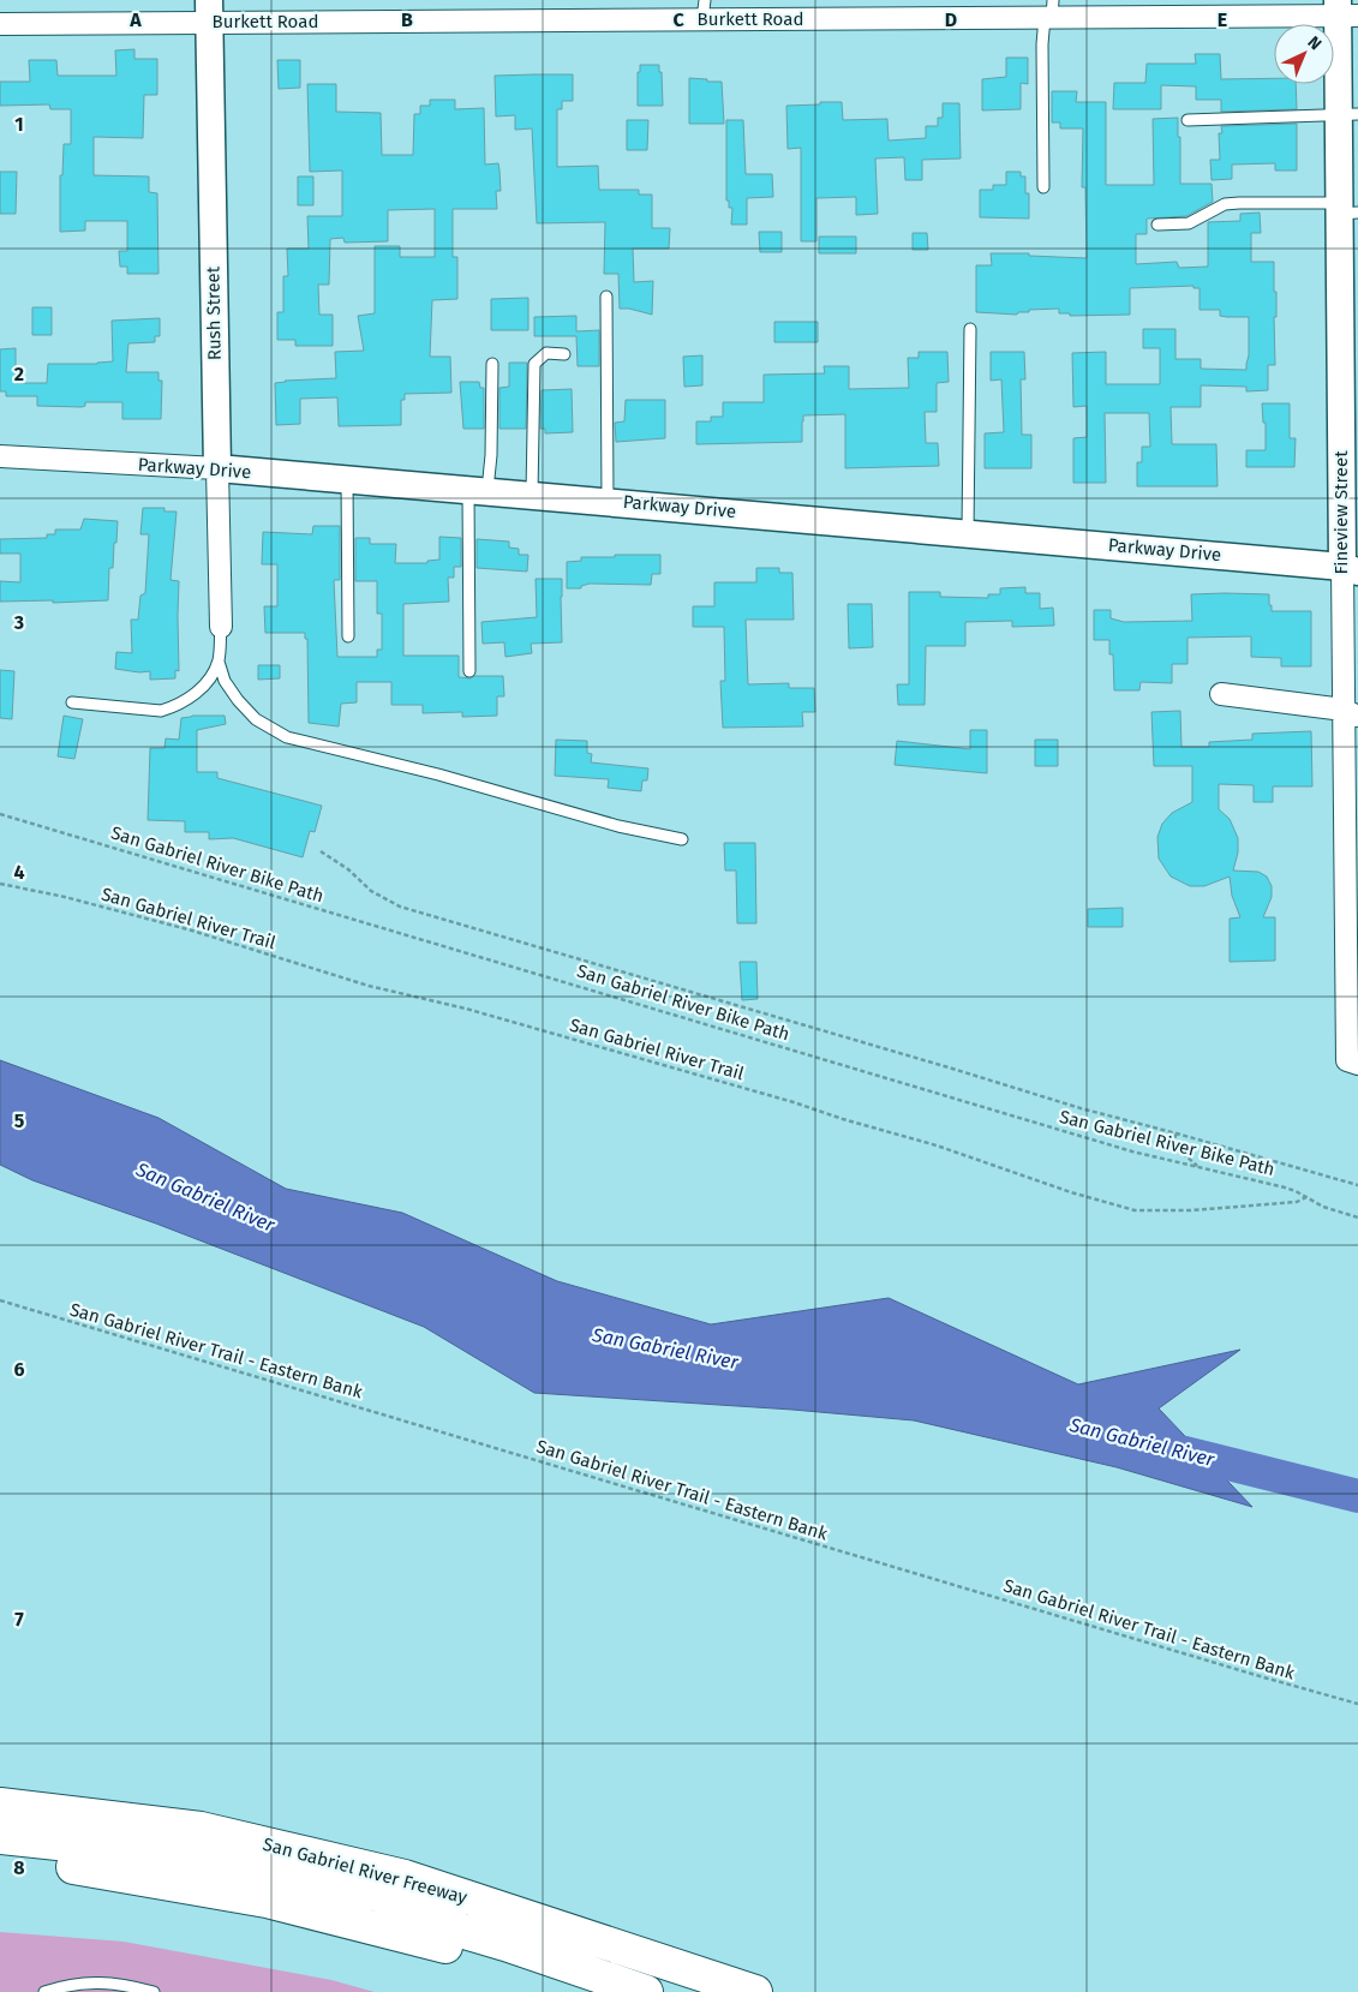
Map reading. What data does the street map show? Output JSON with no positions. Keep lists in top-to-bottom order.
{
  "streets": {
    "highway": ["San Gabriel River Freeway"],
    "street": [
      "Burkett Road",
      "Rush Street",
      "Parkway Drive",
      "Fineview Street"
    ],
    "path": ["San Gabriel River Bike Path", "San Gabriel River Trail", "San Gabriel River Trail - Eastern Bank"]
  },
  "crossings": [
    ["Burkett Road", "Rush Street"],
    ["Burkett Road", "Fineview Street"],
    ["Rush Street", "Parkway Drive"],
    ["Parkway Drive", "Fineview Street"],
    ["San Gabriel River Bike Path", "San Gabriel River Trail"]
  ],
  "water": ["San Gabriel River"],
  "north": "top right",
  "grid": {
    "columns": [
      "A",
      "B",
      "C",
      "D",
      "E"
    ],
    "rows": [
      "1",
      "2",
      "3",
      "4",
      "5",
      "6",
      "7",
      "8"
    ]
  }
}
